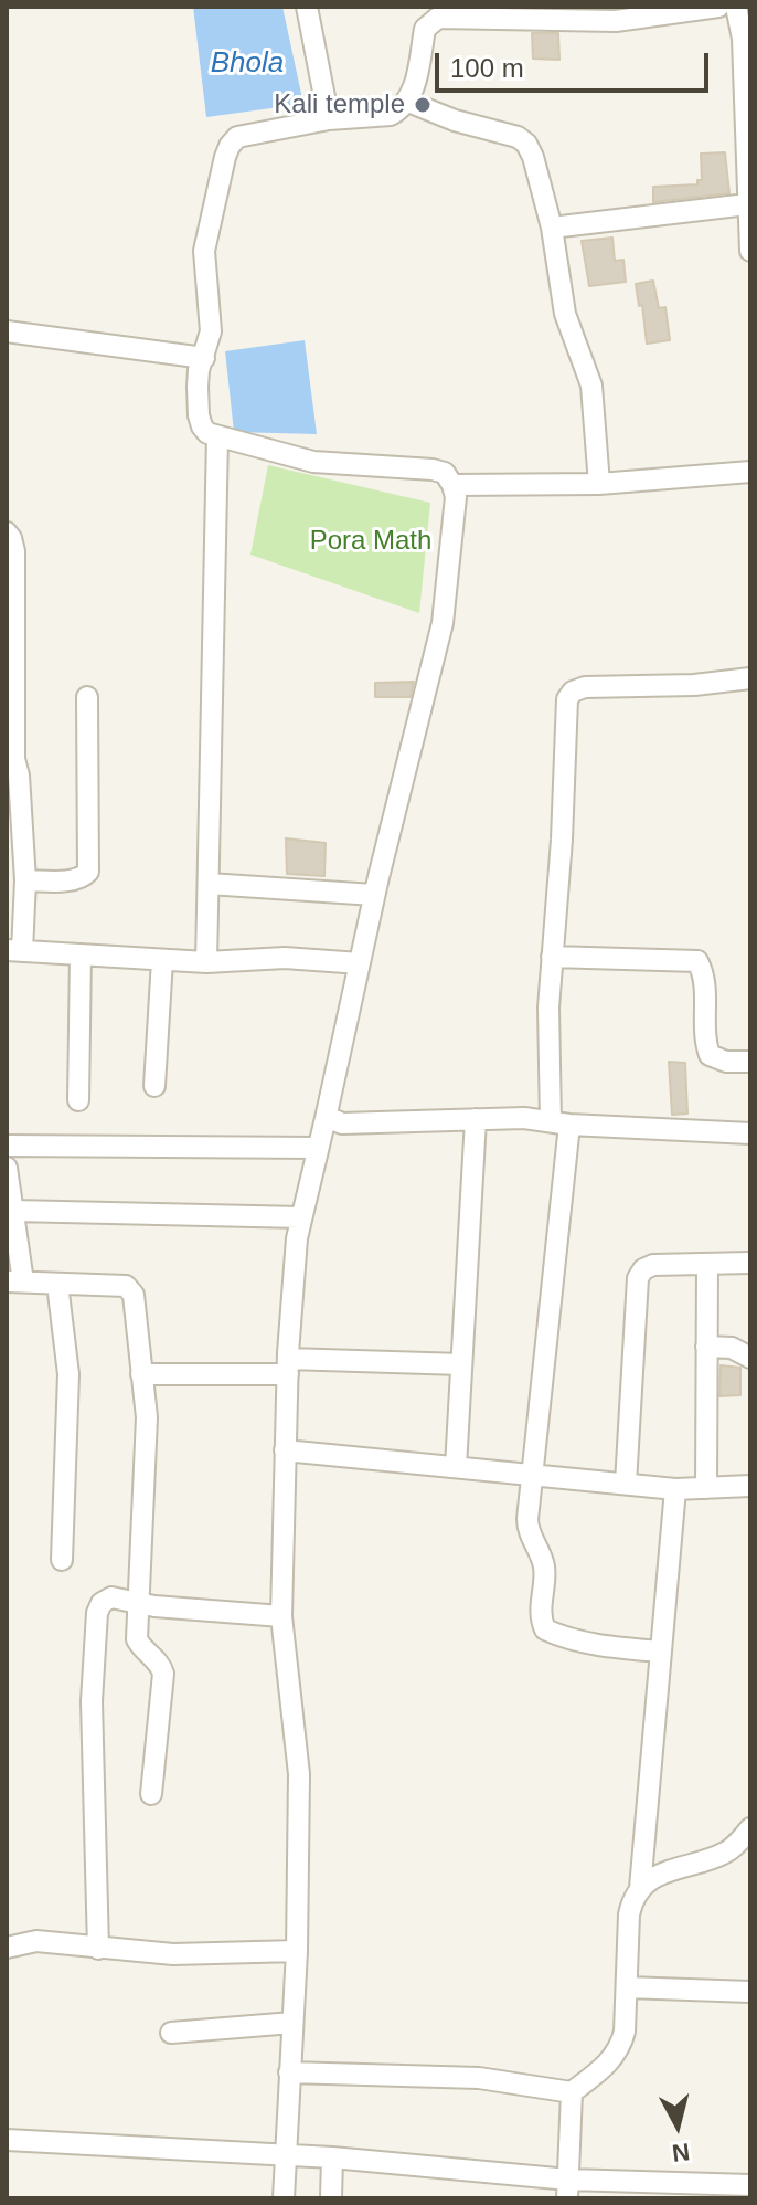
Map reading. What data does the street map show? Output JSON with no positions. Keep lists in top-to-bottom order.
{
  "water": ["Bhola"],
  "parks": ["Pora Math"],
  "places": ["Kali temple"],
  "scale_bar": "100 m",
  "north": "bottom"
}
